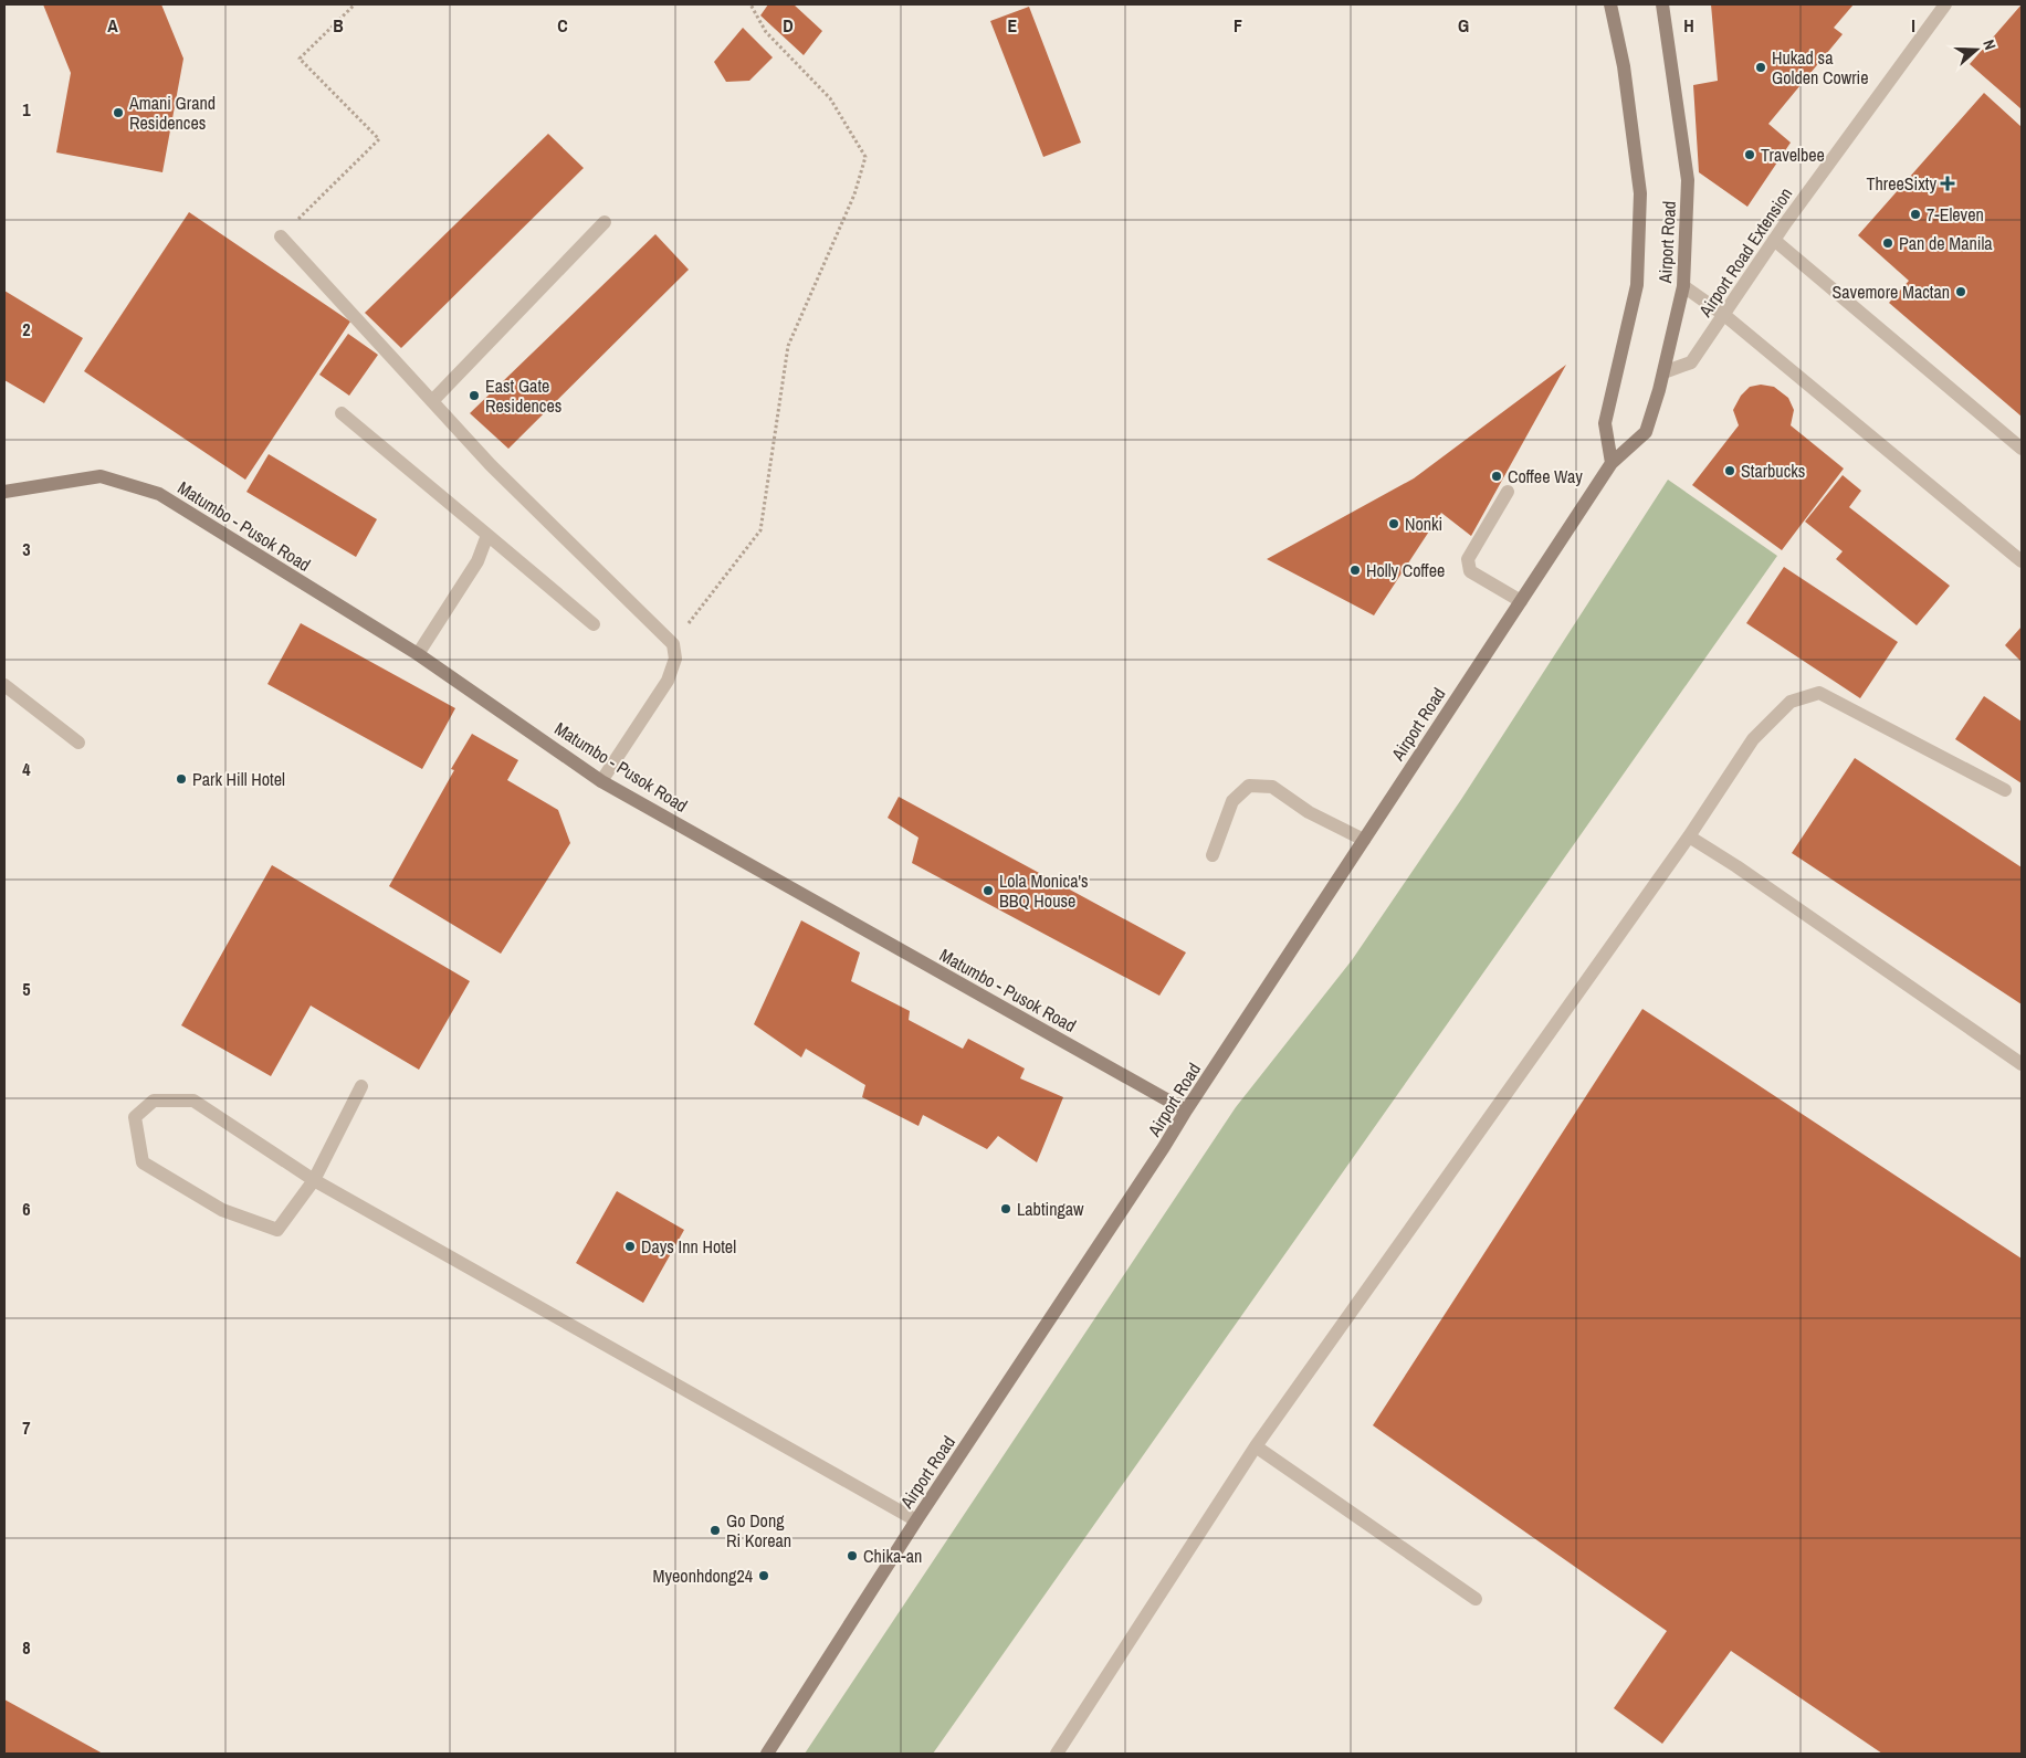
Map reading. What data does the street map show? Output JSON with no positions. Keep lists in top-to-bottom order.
{
  "streets": {
    "street": ["Airport Road", "Airport Road Extension", "Matumbo - Pusok Road"]
  },
  "crossings": [
    ["Airport Road", "Airport Road Extension"],
    ["Airport Road", "Matumbo - Pusok Road"]
  ],
  "places": {
    "other": [
      "Hukad sa Golden Cowrie",
      "Amani Grand Residences",
      "Travelbee",
      "7-Eleven",
      "Pan de Manila",
      "Savemore Mactan",
      "East Gate Residences",
      "Starbucks",
      "Coffee Way",
      "Nonki",
      "Holly Coffee",
      "Park Hill Hotel",
      "Lola Monica's BBQ House",
      "Labtingaw",
      "Days Inn Hotel",
      "Go Dong Ri Korean",
      "Chika-an",
      "Myeonhdong24"
    ],
    "health": ["ThreeSixty"]
  },
  "north": "right",
  "grid": {
    "columns": [
      "A",
      "B",
      "C",
      "D",
      "E",
      "F",
      "G",
      "H",
      "I"
    ],
    "rows": [
      "1",
      "2",
      "3",
      "4",
      "5",
      "6",
      "7",
      "8"
    ]
  }
}
